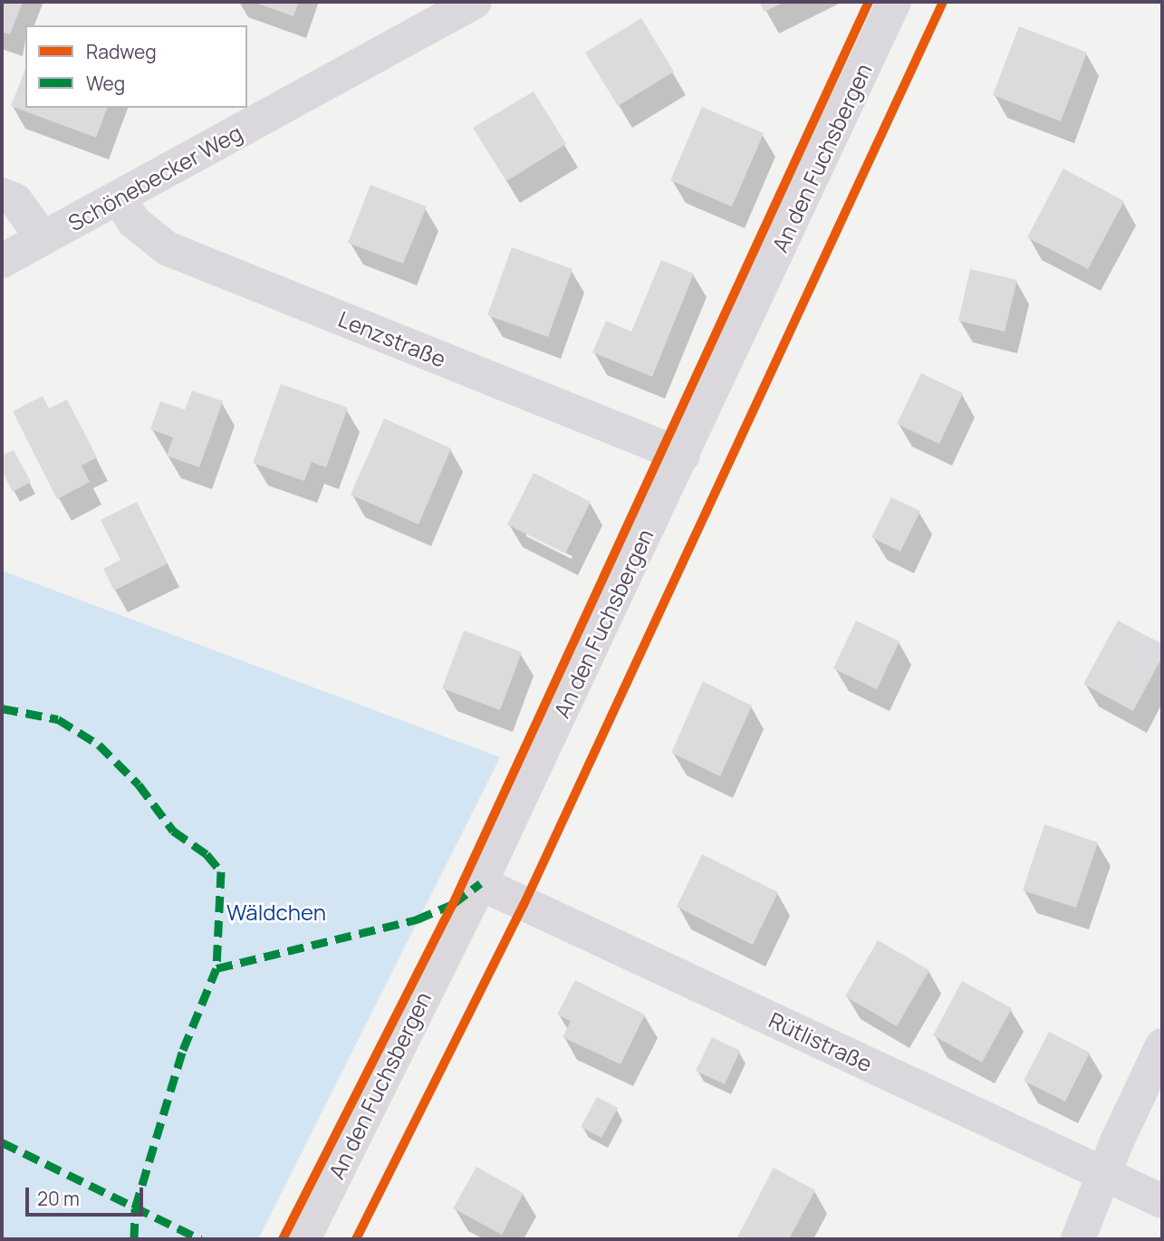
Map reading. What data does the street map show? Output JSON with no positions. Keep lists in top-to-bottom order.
{
  "streets": {
    "street": [
      "An den Fuchsbergen",
      "Schönebecker Weg",
      "Lenzstraße",
      "Rütlistraße"
    ]
  },
  "crossings": [
    ["An den Fuchsbergen", "Lenzstraße"],
    ["An den Fuchsbergen", "Rütlistraße"],
    ["Schönebecker Weg", "Lenzstraße"]
  ],
  "parks": ["Wäldchen"],
  "legend": ["Radweg", "Weg"],
  "scale_bar": "20 m"
}
